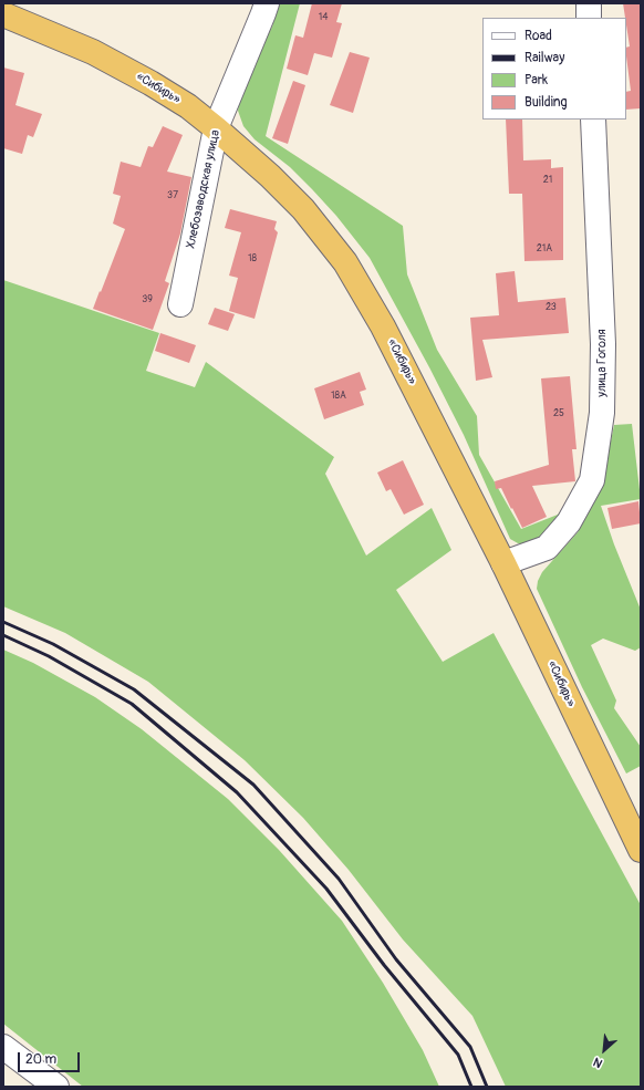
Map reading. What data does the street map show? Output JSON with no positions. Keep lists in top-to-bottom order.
{
  "streets": {
    "highway": ["«Сибирь»"],
    "street": ["Хлебозаводская улица", "улица Гоголя"]
  },
  "crossings": [
    ["«Сибирь»", "Хлебозаводская улица"],
    ["«Сибирь»", "улица Гоголя"]
  ],
  "house_numbers": [
    "14",
    "21",
    "37",
    "21А",
    "18",
    "39",
    "23",
    "18А",
    "25"
  ],
  "legend": [
    "Road",
    "Railway",
    "Park",
    "Building"
  ],
  "scale_bar": "20 m",
  "north": "bottom left"
}
